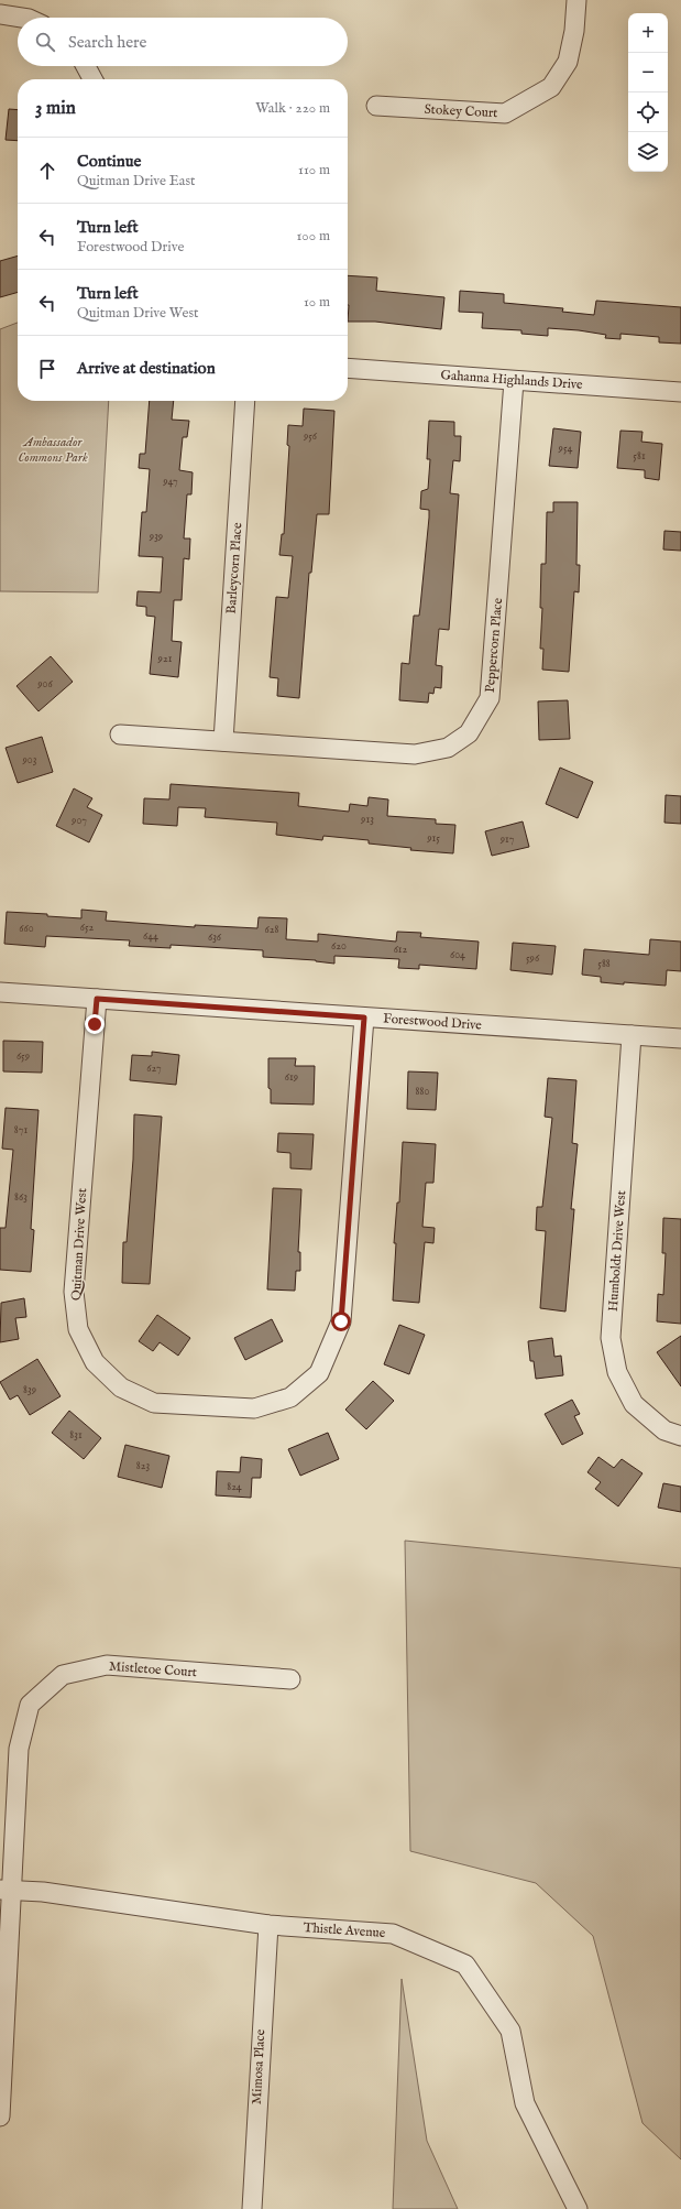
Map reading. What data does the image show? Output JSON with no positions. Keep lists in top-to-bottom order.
{
  "streets": {
    "street": [
      "Stokey Court",
      "Gahanna Highlands Drive",
      "Barleycorn Place",
      "Peppercorn Place",
      "Forestwood Drive",
      "Quitman Drive West",
      "Humboldt Drive West",
      "Mistletoe Court",
      "Thistle Avenue",
      "Mimosa Place"
    ]
  },
  "crossings": [
    ["Gahanna Highlands Drive", "Peppercorn Place"],
    ["Barleycorn Place", "Peppercorn Place"],
    ["Forestwood Drive", "Quitman Drive West"],
    ["Forestwood Drive", "Humboldt Drive West"],
    ["Mistletoe Court", "Thistle Avenue"],
    ["Thistle Avenue", "Mimosa Place"]
  ],
  "parks": ["Ambassador Commons Park"],
  "house_numbers": [
    "956",
    "954",
    "581",
    "947",
    "939",
    "921",
    "906",
    "903",
    "913",
    "907",
    "915",
    "917",
    "652",
    "660",
    "628",
    "644",
    "636",
    "620",
    "612",
    "604",
    "596",
    "588",
    "659",
    "627",
    "619",
    "880",
    "871",
    "863",
    "839",
    "831",
    "823",
    "824"
  ],
  "page": {
    "map_buttons": ["+", "−"],
    "search": "Search here",
    "heading": ["3 min", "Walk · 220 m"],
    "list": [
      ["Continue", "Quitman Drive East", "110 m"],
      ["Turn left", "Forestwood Drive", "100 m"],
      ["Turn left", "Quitman Drive West", "10 m"],
      "Arrive at destination"
    ]
  }
}
